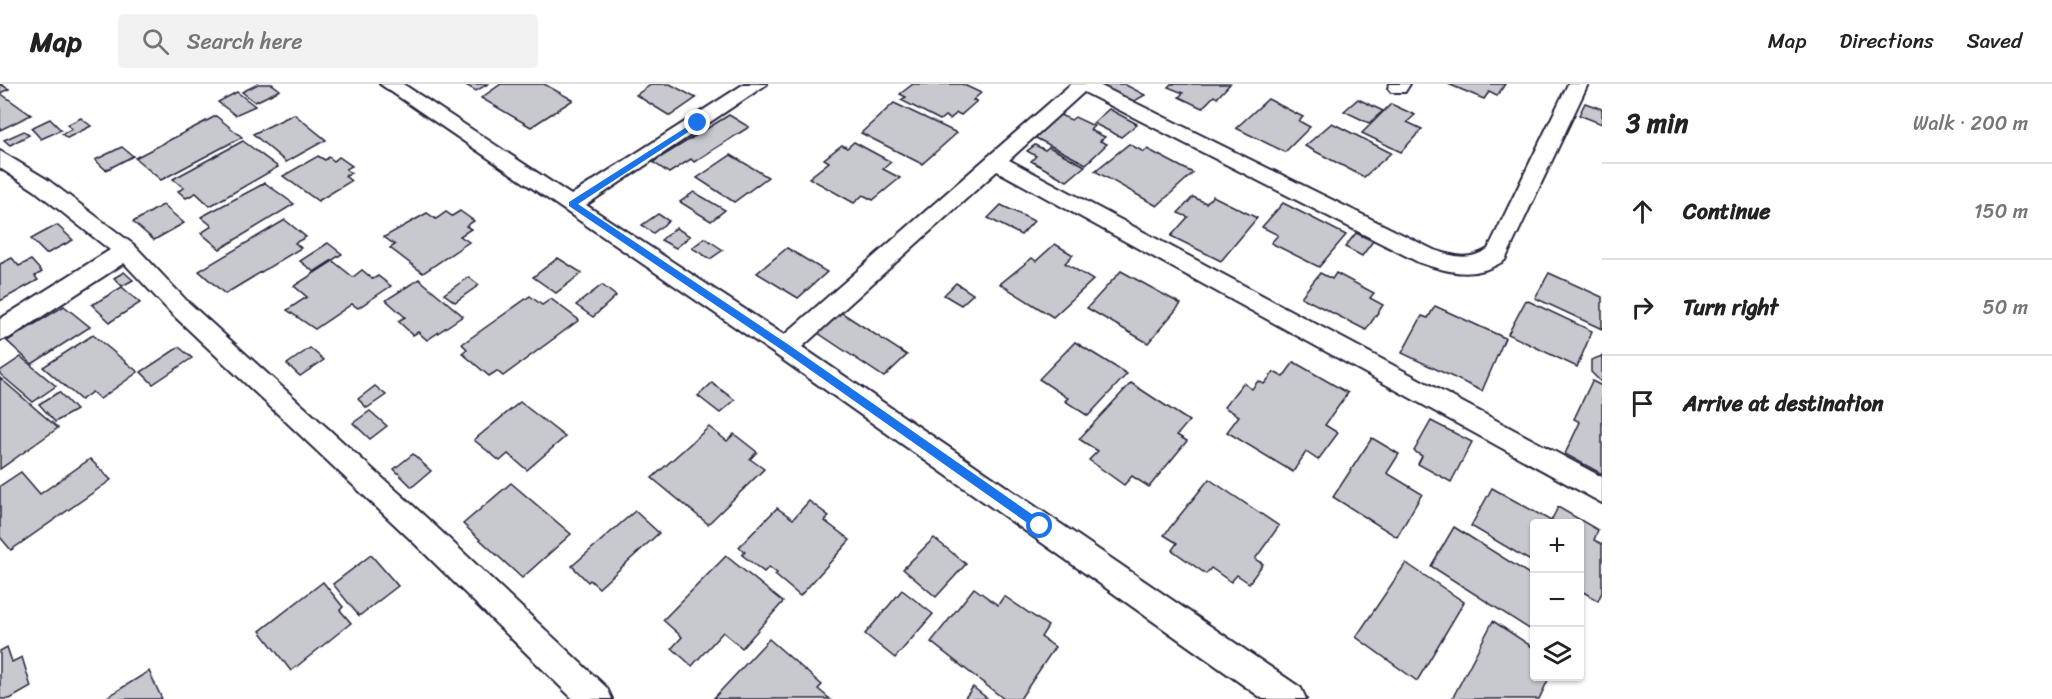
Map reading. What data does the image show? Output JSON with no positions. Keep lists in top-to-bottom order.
{
  "page": {
    "header": "Map",
    "search": "Search here",
    "nav": ["Map", "Directions", "Saved"],
    "heading": ["3 min", "Walk · 200 m"],
    "list": [
      ["Continue", "150 m"],
      ["Turn right", "50 m"],
      "Arrive at destination"
    ],
    "map_buttons": ["+", "−"]
  }
}
